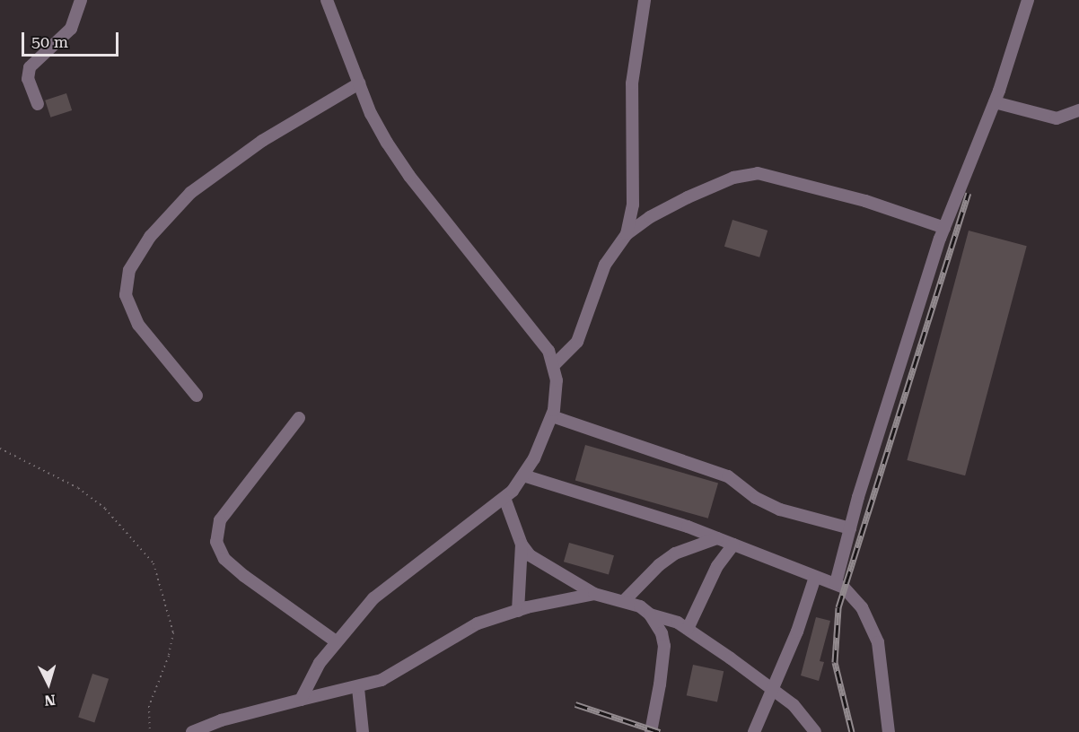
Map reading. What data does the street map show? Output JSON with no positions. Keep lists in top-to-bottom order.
{
  "scale_bar": "50 m",
  "north": "bottom"
}
